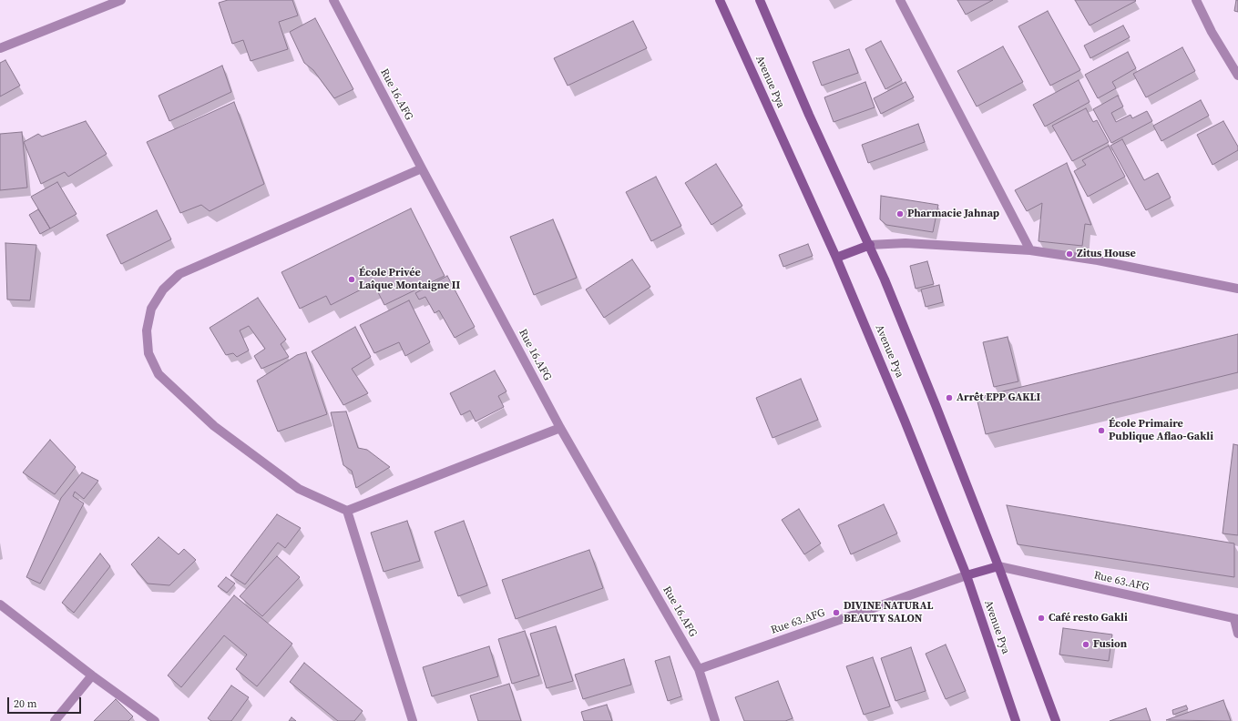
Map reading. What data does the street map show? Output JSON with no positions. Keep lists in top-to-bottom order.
{
  "streets": {
    "main road": ["Avenue Pya"],
    "street": ["Rue 16.AFG", "Rue 63.AFG"]
  },
  "crossings": [
    ["Avenue Pya", "Rue 63.AFG"],
    ["Rue 16.AFG", "Rue 63.AFG"]
  ],
  "places": [
    "Pharmacie Jahnap",
    "Zitus House",
    "École Privée Laîque Montaigne II",
    "Arrêt EPP GAKLI",
    "École Primaire Publique Aflao-Gakli",
    "DIVINE NATURAL BEAUTY SALON",
    "Café resto Gakli",
    "Fusion"
  ],
  "scale_bar": "20 m"
}
